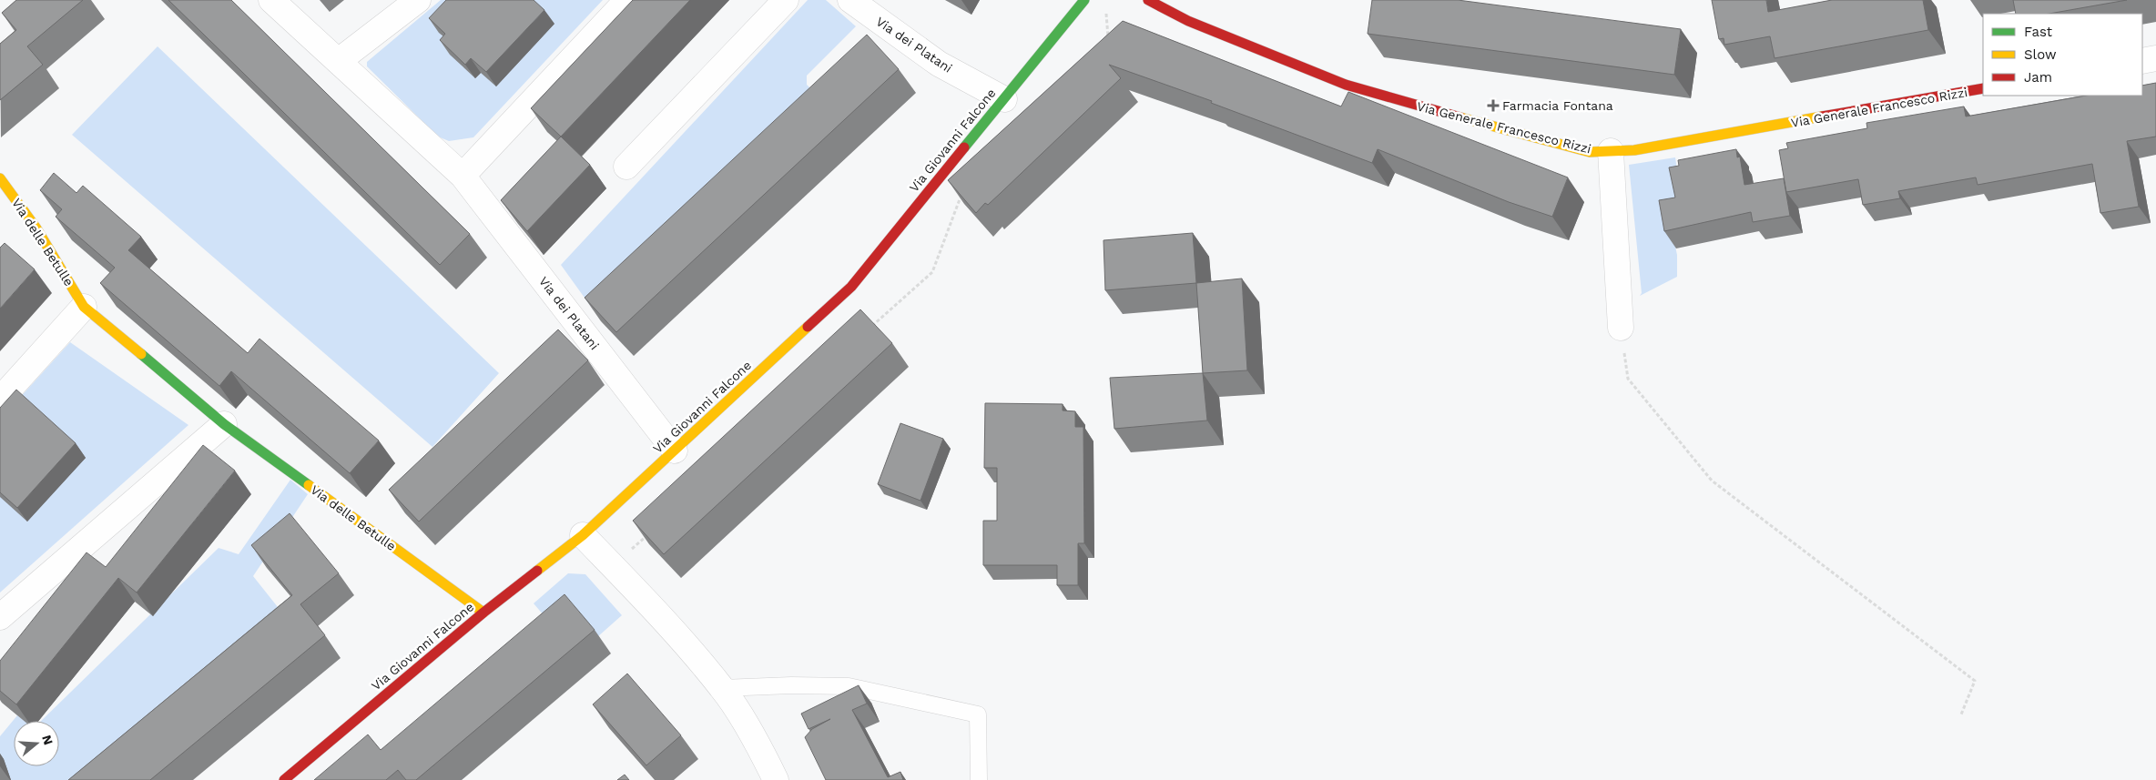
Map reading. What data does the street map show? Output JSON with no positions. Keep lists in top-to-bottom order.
{
  "streets": {
    "street": [
      "Via dei Platani",
      "Via Generale Francesco Rizzi",
      "Via Giovanni Falcone",
      "Via delle Betulle"
    ]
  },
  "crossings": [
    ["Via dei Platani", "Via Giovanni Falcone"],
    ["Via Giovanni Falcone", "Via delle Betulle"]
  ],
  "places": {
    "health": ["Farmacia Fontana"]
  },
  "legend": ["Fast", "Slow", "Jam"],
  "north": "right"
}
